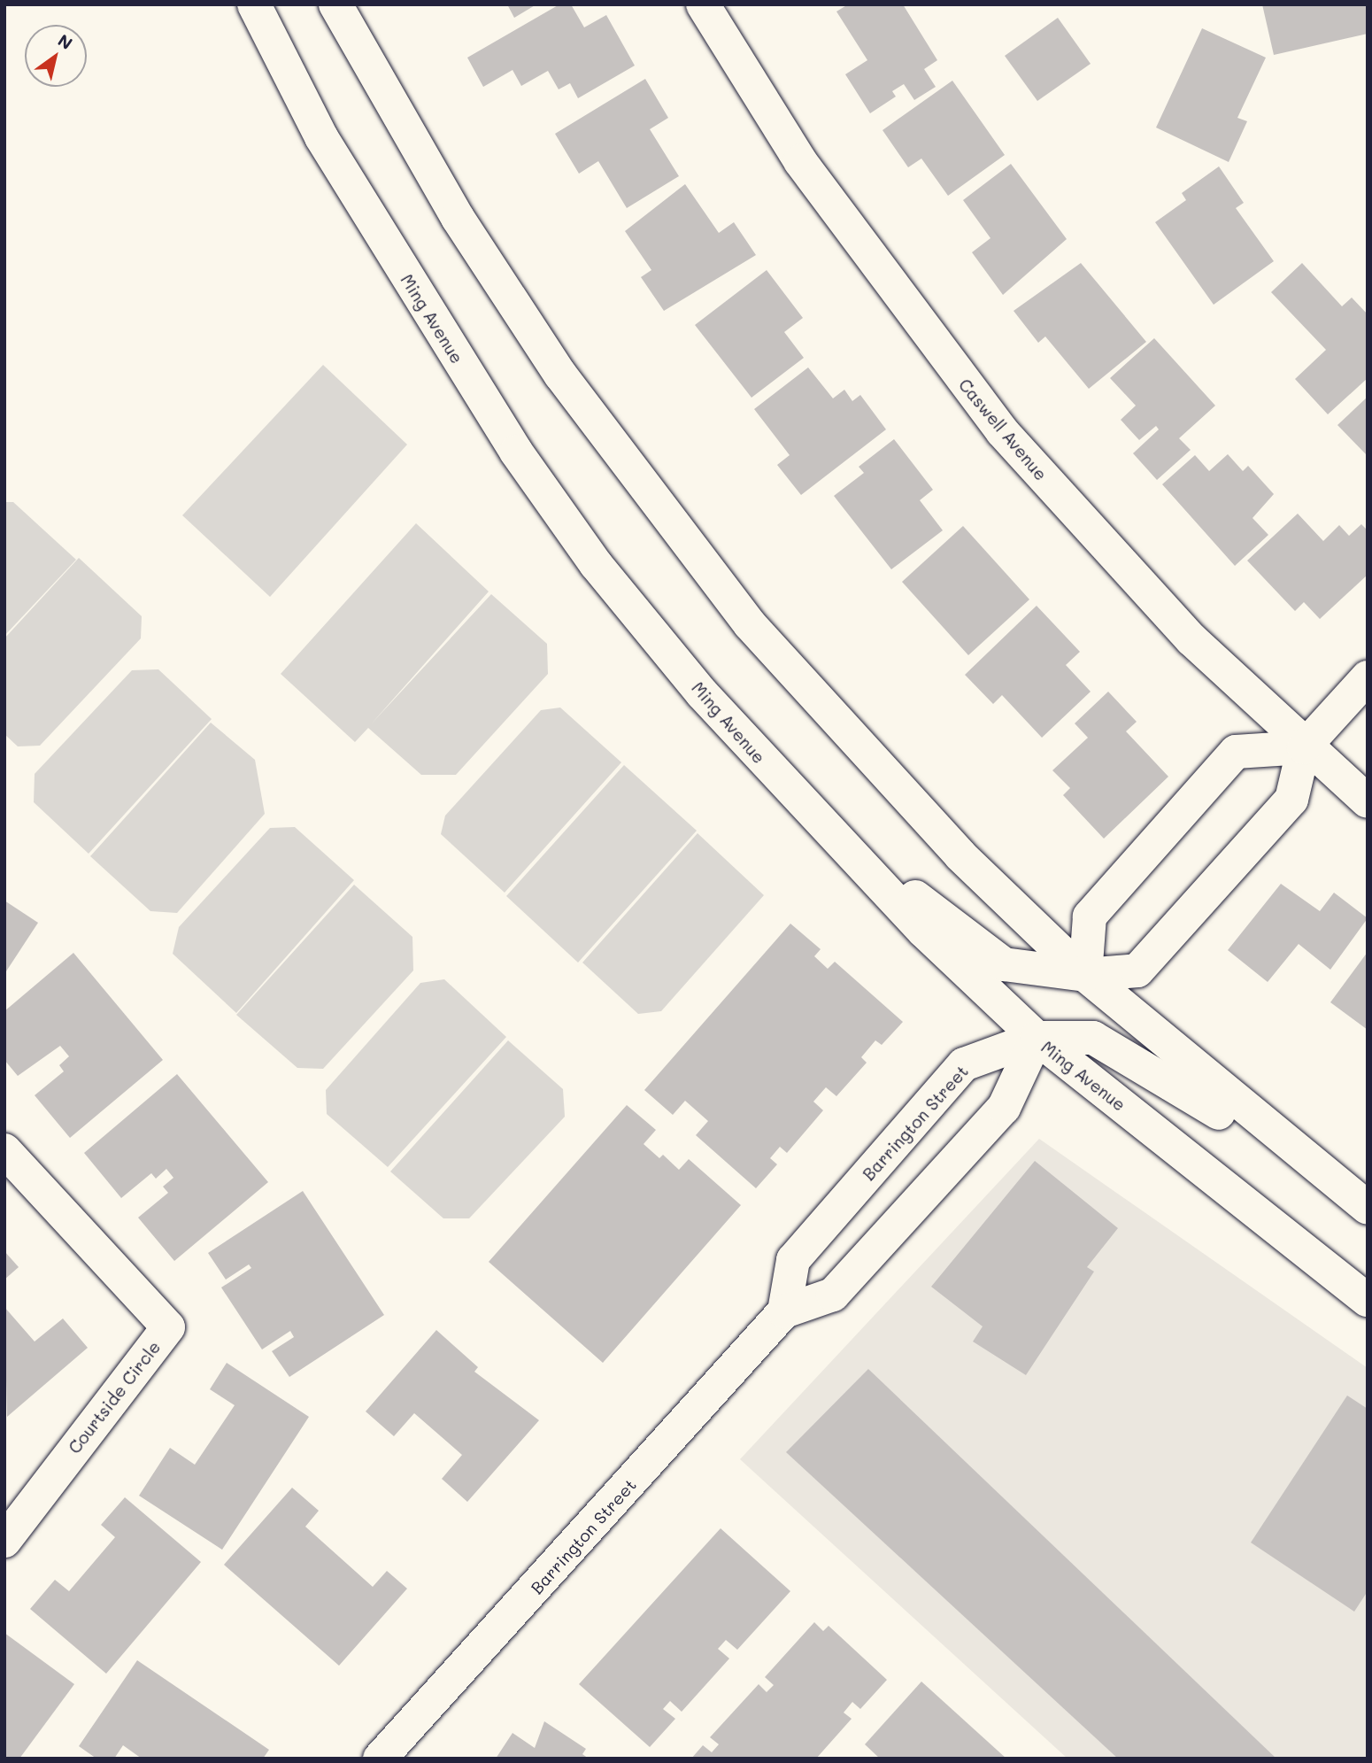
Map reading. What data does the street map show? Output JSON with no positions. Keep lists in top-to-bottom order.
{
  "streets": {
    "main road": [
      "Ming Avenue",
      "Caswell Avenue",
      "Barrington Street",
      "Courtside Circle"
    ]
  },
  "crossings": [
    ["Ming Avenue", "Barrington Street"]
  ],
  "north": "top right"
}
